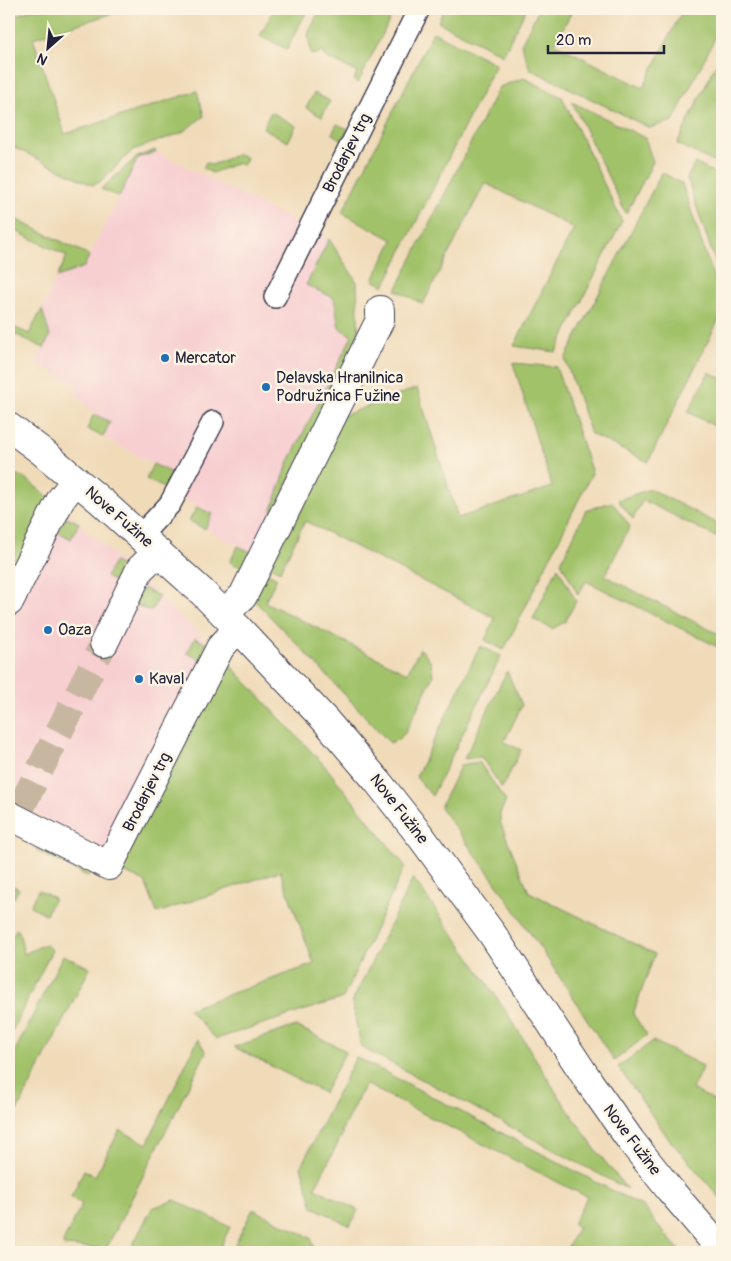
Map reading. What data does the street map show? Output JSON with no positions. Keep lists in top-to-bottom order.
{
  "streets": {
    "street": ["Brodarjev trg", "Nove Fužine"]
  },
  "crossings": [
    ["Brodarjev trg", "Nove Fužine"]
  ],
  "places": [
    "Mercator",
    "Delavska Hranilnica Podružnica Fužine",
    "Oaza",
    "Kaval"
  ],
  "scale_bar": "20 m",
  "north": "bottom left"
}
